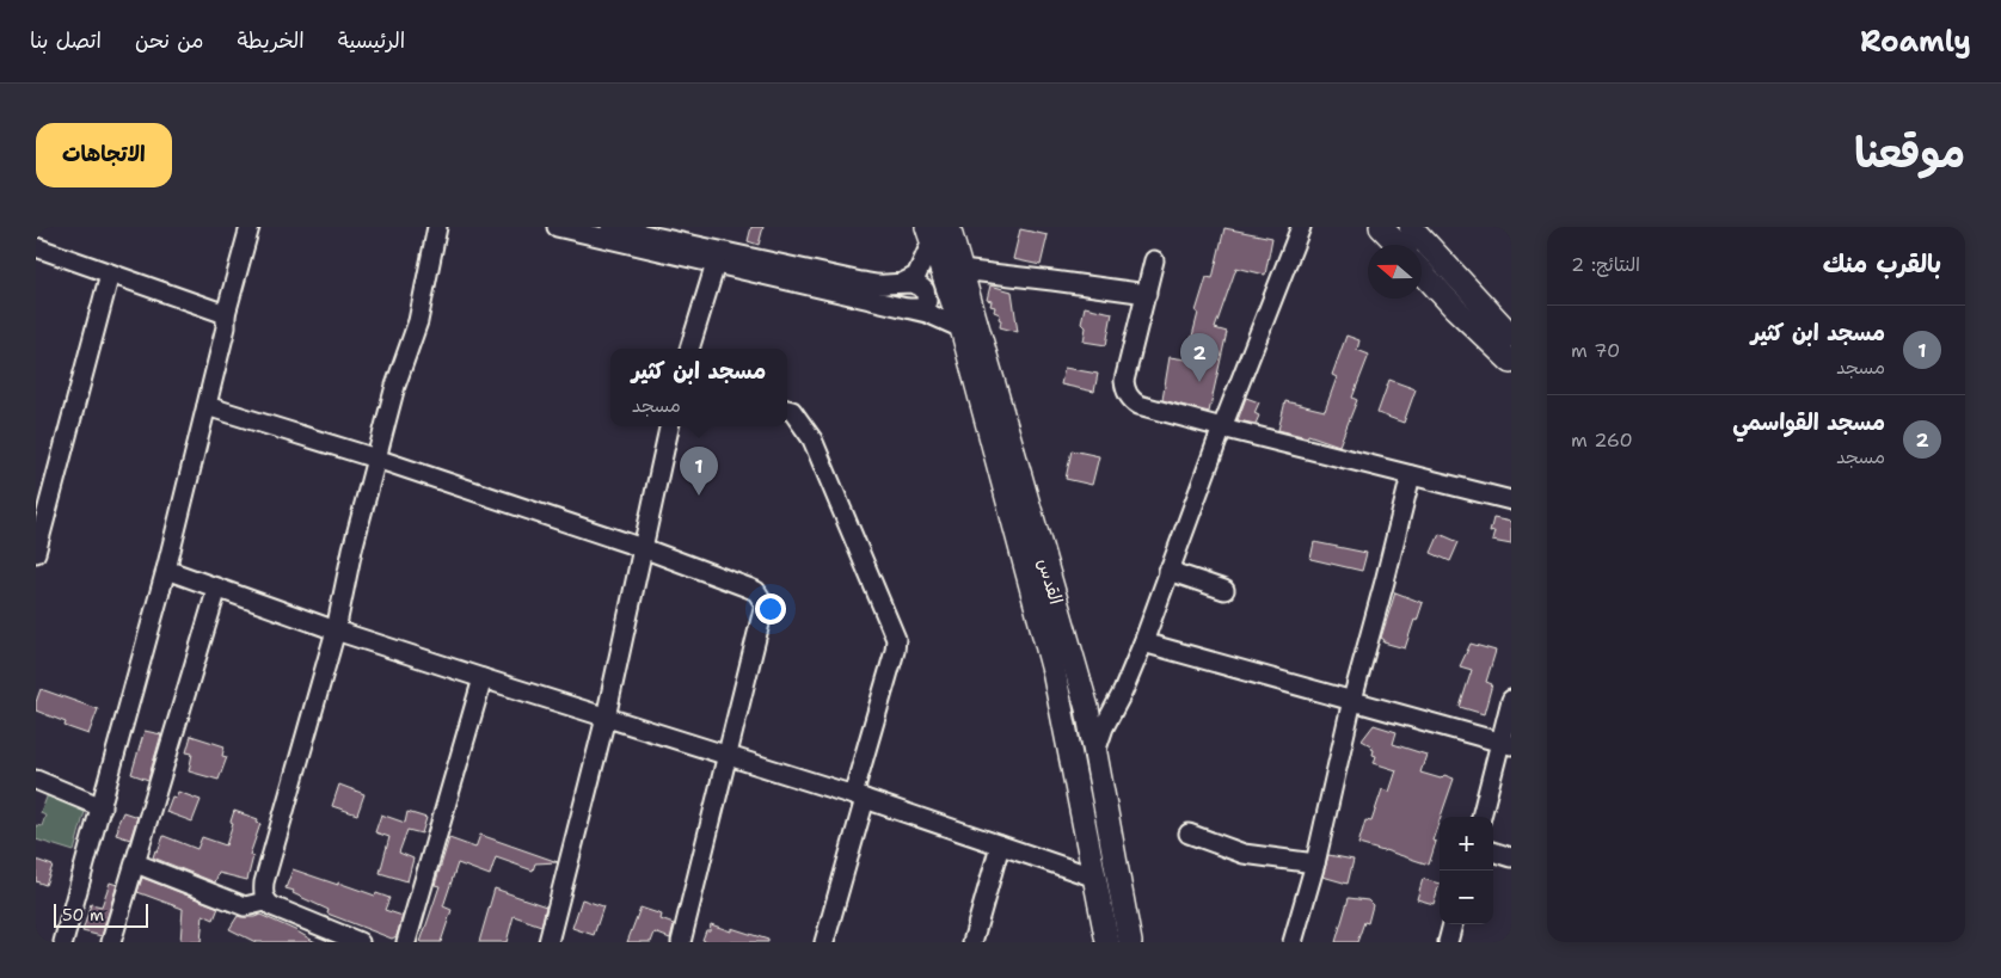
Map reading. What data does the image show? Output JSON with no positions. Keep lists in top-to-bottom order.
{
  "streets": {
    "main road": ["القدس"]
  },
  "scale_bar": "50 m",
  "north": "left",
  "page": {
    "header": "Roamly",
    "nav": [
      "الرئيسية",
      "الخريطة",
      "من نحن",
      "اتصل بنا"
    ],
    "title": "موقعنا",
    "buttons": "الاتجاهات",
    "heading": ["بالقرب منك", "النتائج: 2"],
    "list": [
      {
        "mark": "1",
        "name": "مسجد ابن كثير",
        "note": "مسجد",
        "value": "70 m"
      },
      {
        "mark": "2",
        "name": "مسجد القواسمي",
        "note": "مسجد",
        "value": "260 m"
      }
    ],
    "pins": ["2", "1"],
    "popup": ["مسجد ابن كثير", "مسجد"],
    "map_buttons": ["+", "−"],
    "scale": "50 m"
  }
}
